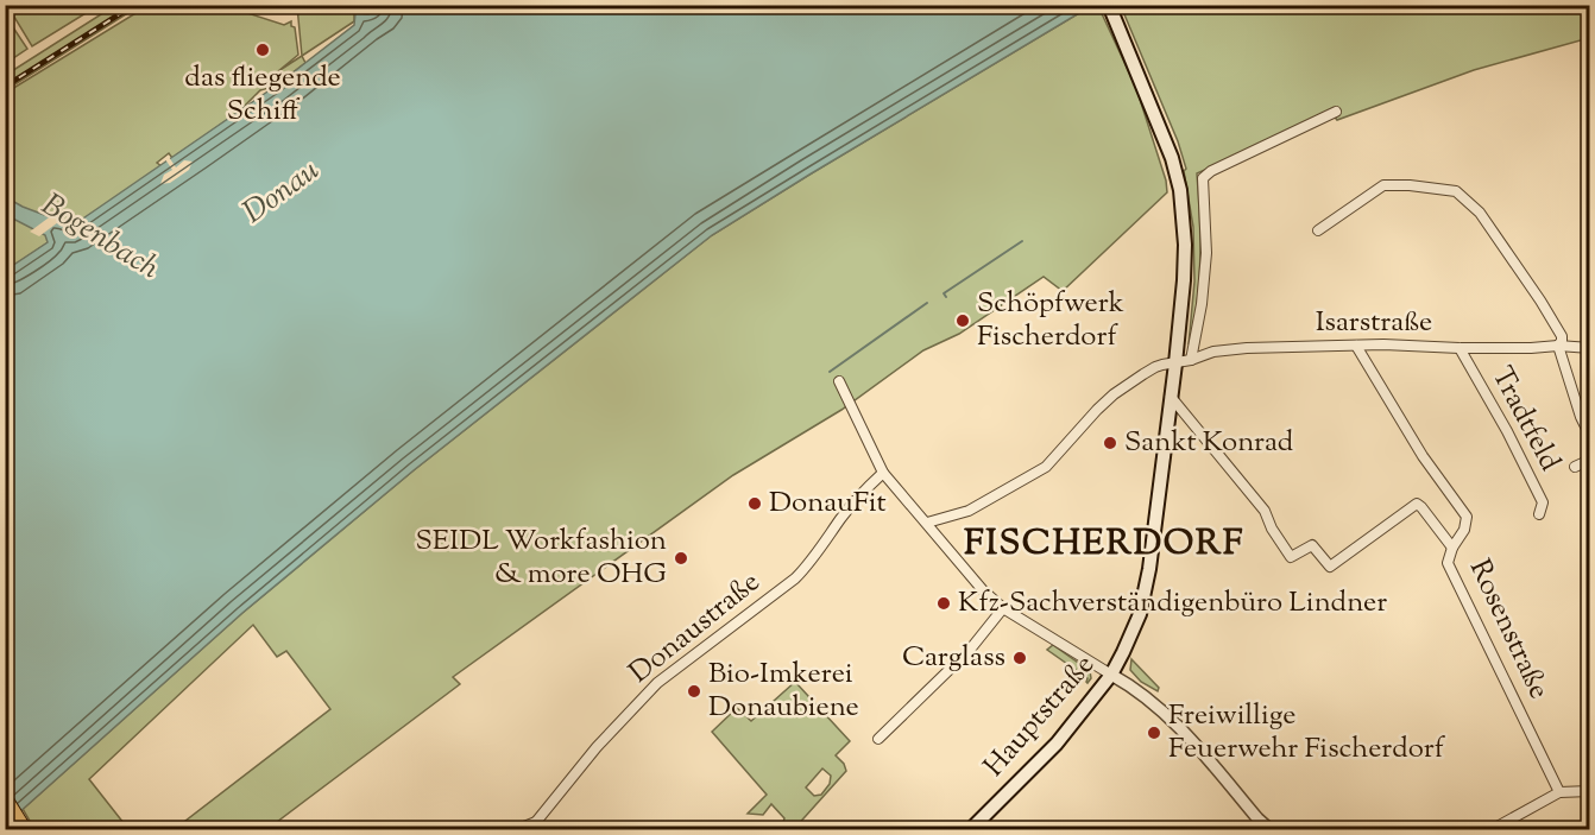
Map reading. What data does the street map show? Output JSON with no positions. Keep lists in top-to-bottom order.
{
  "streets": {
    "main road": ["Hauptstraße"],
    "street": [
      "Isarstraße",
      "Tradtfeld",
      "Donaustraße",
      "Rosenstraße"
    ]
  },
  "crossings": [
    ["Isarstraße", "Tradtfeld"],
    ["Isarstraße", "Rosenstraße"],
    ["Isarstraße", "Hauptstraße"]
  ],
  "districts": ["FISCHERDORF"],
  "water": ["Donau", "Bogenbach"],
  "places": [
    "das fliegende Schiff",
    "Schöpfwerk Fischerdorf",
    "Sankt Konrad",
    "DonauFit",
    "SEIDL Workfashion & more OHG",
    "Kfz-Sachverständigenbüro Lindner",
    "Carglass",
    "Bio-Imkerei Donaubiene",
    "Freiwillige Feuerwehr Fischerdorf"
  ]
}
